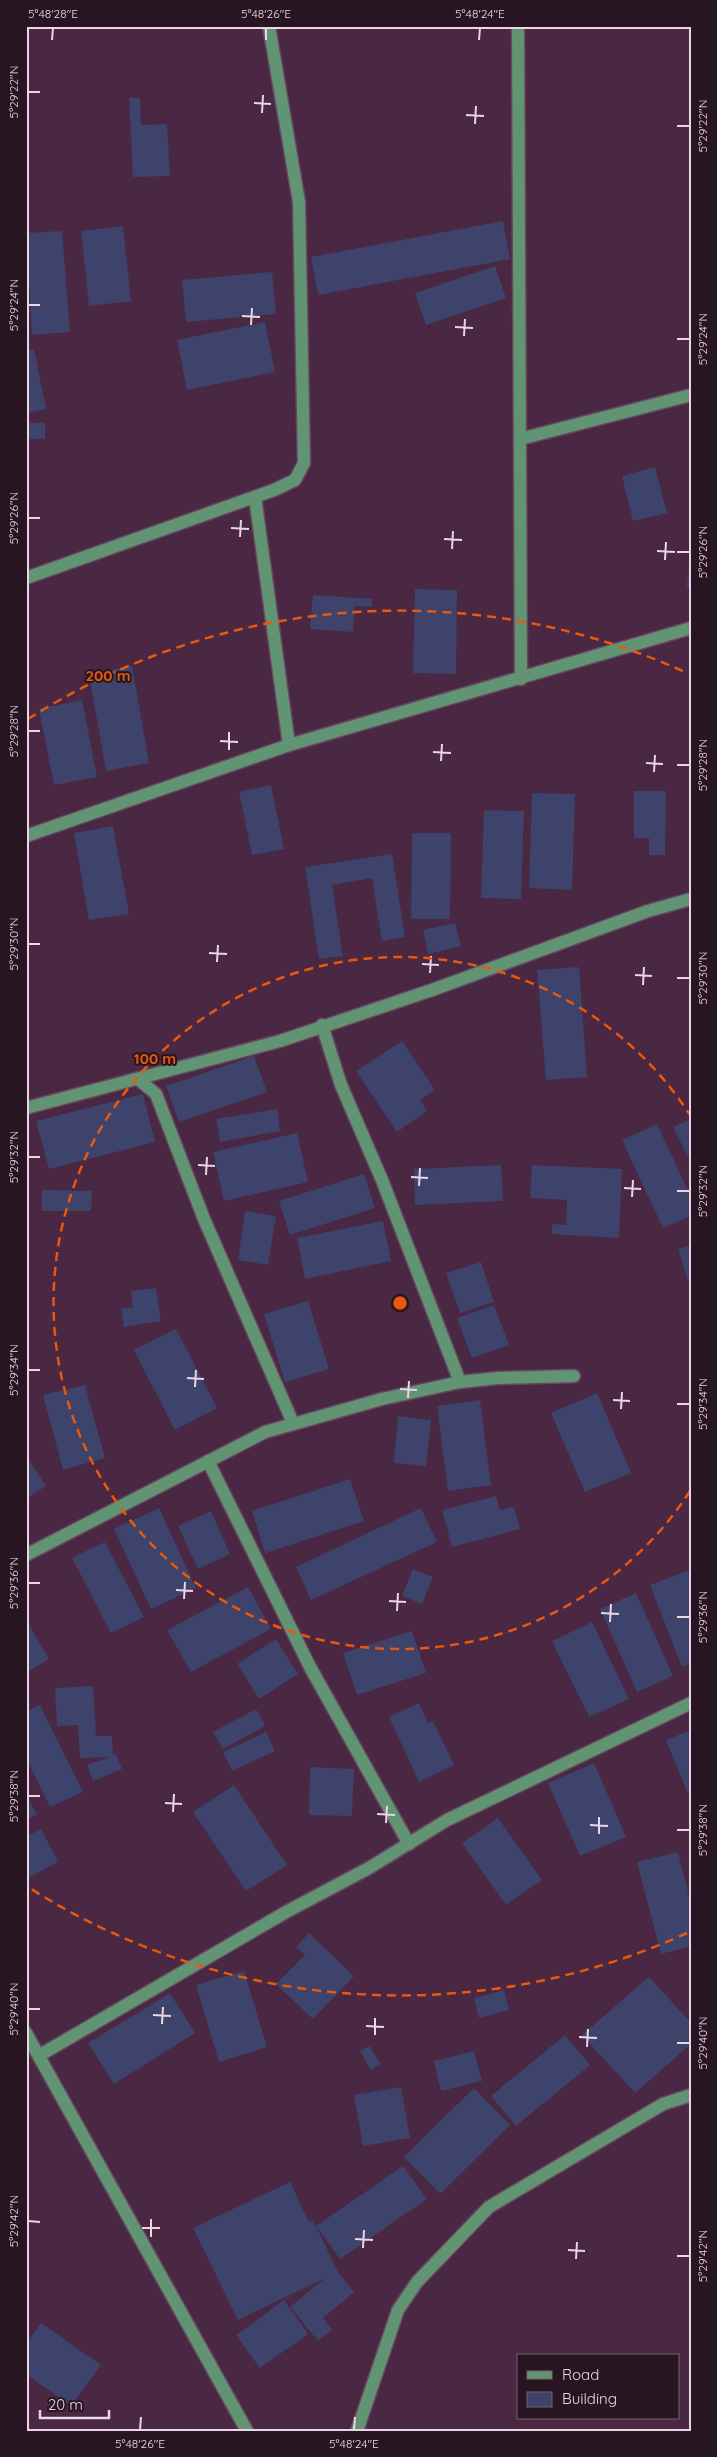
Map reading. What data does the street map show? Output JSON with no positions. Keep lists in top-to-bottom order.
{
  "legend": ["Road", "Building"],
  "scale_bar": "20 m",
  "coordinates": [
    "5°48'28\"E",
    "5°48'26\"E",
    "5°48'24\"E",
    "5°29'22\"N",
    "5°29'24\"N",
    "5°29'26\"N",
    "5°29'28\"N",
    "5°29'30\"N",
    "5°29'32\"N",
    "5°29'34\"N",
    "5°29'36\"N",
    "5°29'38\"N",
    "5°29'40\"N",
    "5°29'42\"N"
  ],
  "rings": ["200 m", "100 m"]
}
